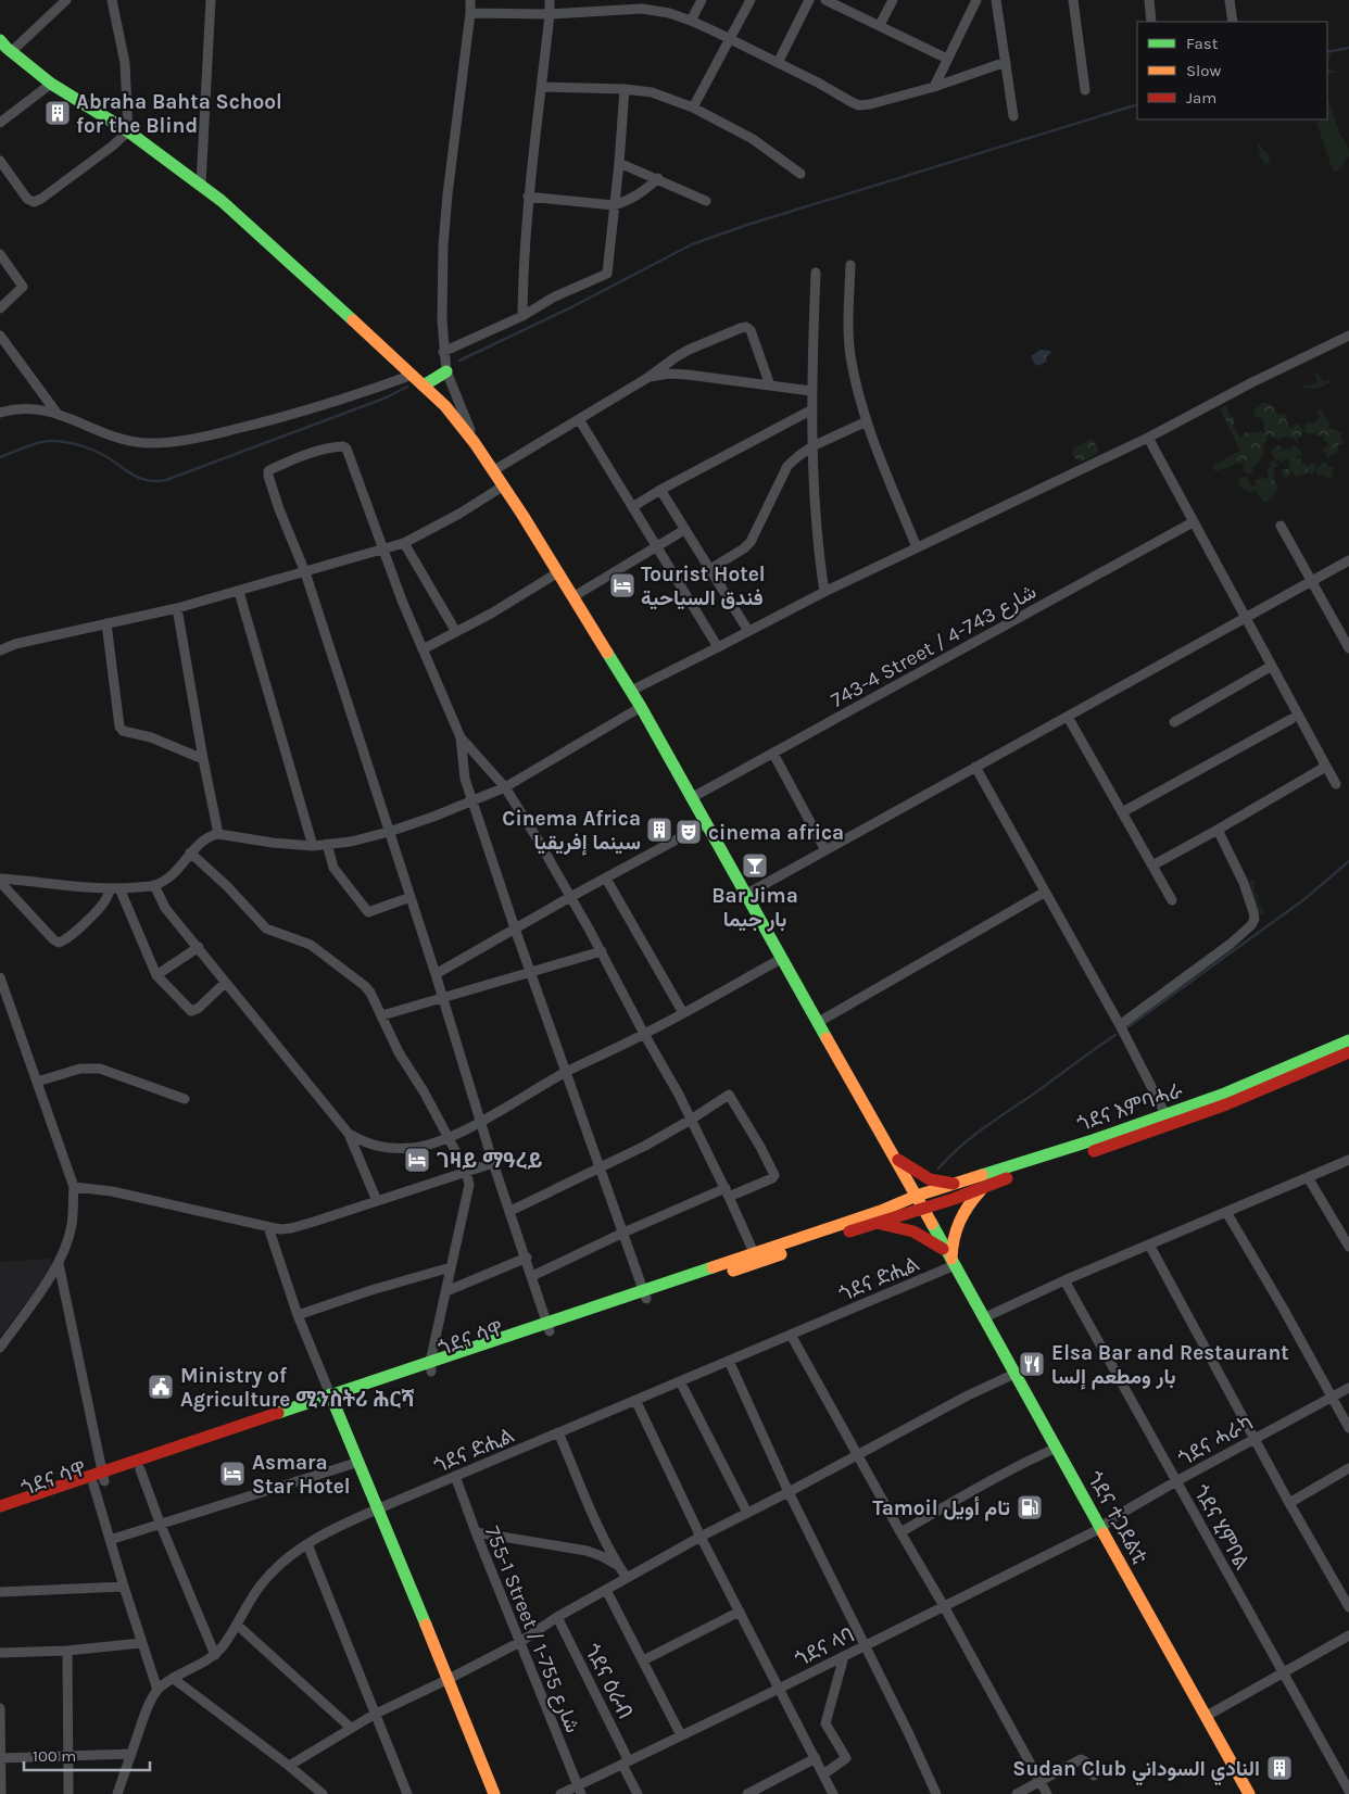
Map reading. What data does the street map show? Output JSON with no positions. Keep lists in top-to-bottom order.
{
  "streets": {
    "main road": ["ጎደና እምባሓራ", "ጎደና ሳዋ", "ጎደና ተጋደልቲ"],
    "street": [
      "743-4 Street / شارع 743-4",
      "ጎደና ድሒል",
      "ጎደና ሓራካ",
      "ጎደና ሂምቦል",
      "755-1 Street / شارع 755-1",
      "ጎደና ላባ",
      "ጎደና ዕራብ"
    ]
  },
  "crossings": [
    ["743-4 Street / شارع 743-4", "ጎደና ተጋደልቲ"],
    ["ጎደና እምባሓራ", "ጎደና ሳዋ"],
    ["ጎደና እምባሓራ", "ጎደና ተጋደልቲ"],
    ["ጎደና ድሒል", "ጎደና ተጋደልቲ"],
    ["ጎደና ድሒል", "755-1 Street / شارع 755-1"],
    ["ጎደና ሳዋ", "ጎደና ተጋደልቲ"],
    ["ጎደና ሓራካ", "ጎደና ተጋደልቲ"],
    ["ጎደና ሓራካ", "ጎደና ሂምቦል"],
    ["ጎደና ሓራካ", "ጎደና ላባ"],
    ["ጎደና ተጋደልቲ", "ጎደና ላባ"],
    ["755-1 Street / شارع 755-1", "ጎደና ላባ"],
    ["ጎደና ላባ", "ጎደና ዕራብ"]
  ],
  "places": {
    "building": ["Abraha Bahta School for the Blind", "Cinema Africa سينما إفريقيا", "Sudan Club النادي السوداني"],
    "hotel": ["Tourist Hotel فندق السياحية", "ገዛይ ማዓረይ", "Asmara Star Hotel"],
    "theatre": ["cinema africa"],
    "bar": ["Bar Jima بار جيما"],
    "restaurant": ["Elsa Bar and Restaurant بار ومطعم إلسا"],
    "public building": ["Ministry of Agriculture ሚንስትሪ ሕርሻ"],
    "fuel station": ["Tamoil تام أويل"]
  },
  "legend": ["Fast", "Slow", "Jam"],
  "scale_bar": "100 m"
}
